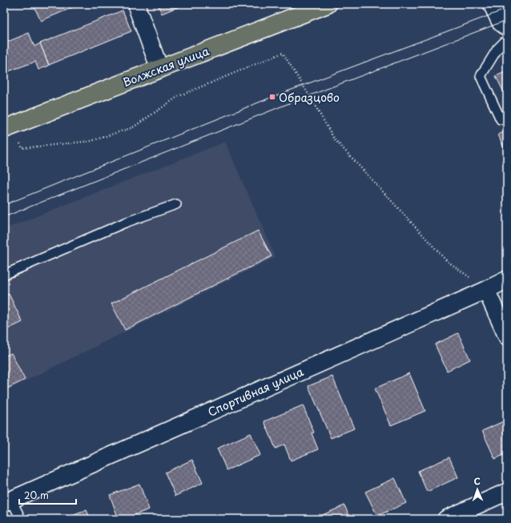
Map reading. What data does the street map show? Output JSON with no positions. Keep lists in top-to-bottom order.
{
  "streets": {
    "main road": ["Волжская улица"],
    "street": ["Спортивная улица"]
  },
  "places": {
    "transit": ["Образцово"]
  },
  "scale_bar": "20 m",
  "north": "top"
}
